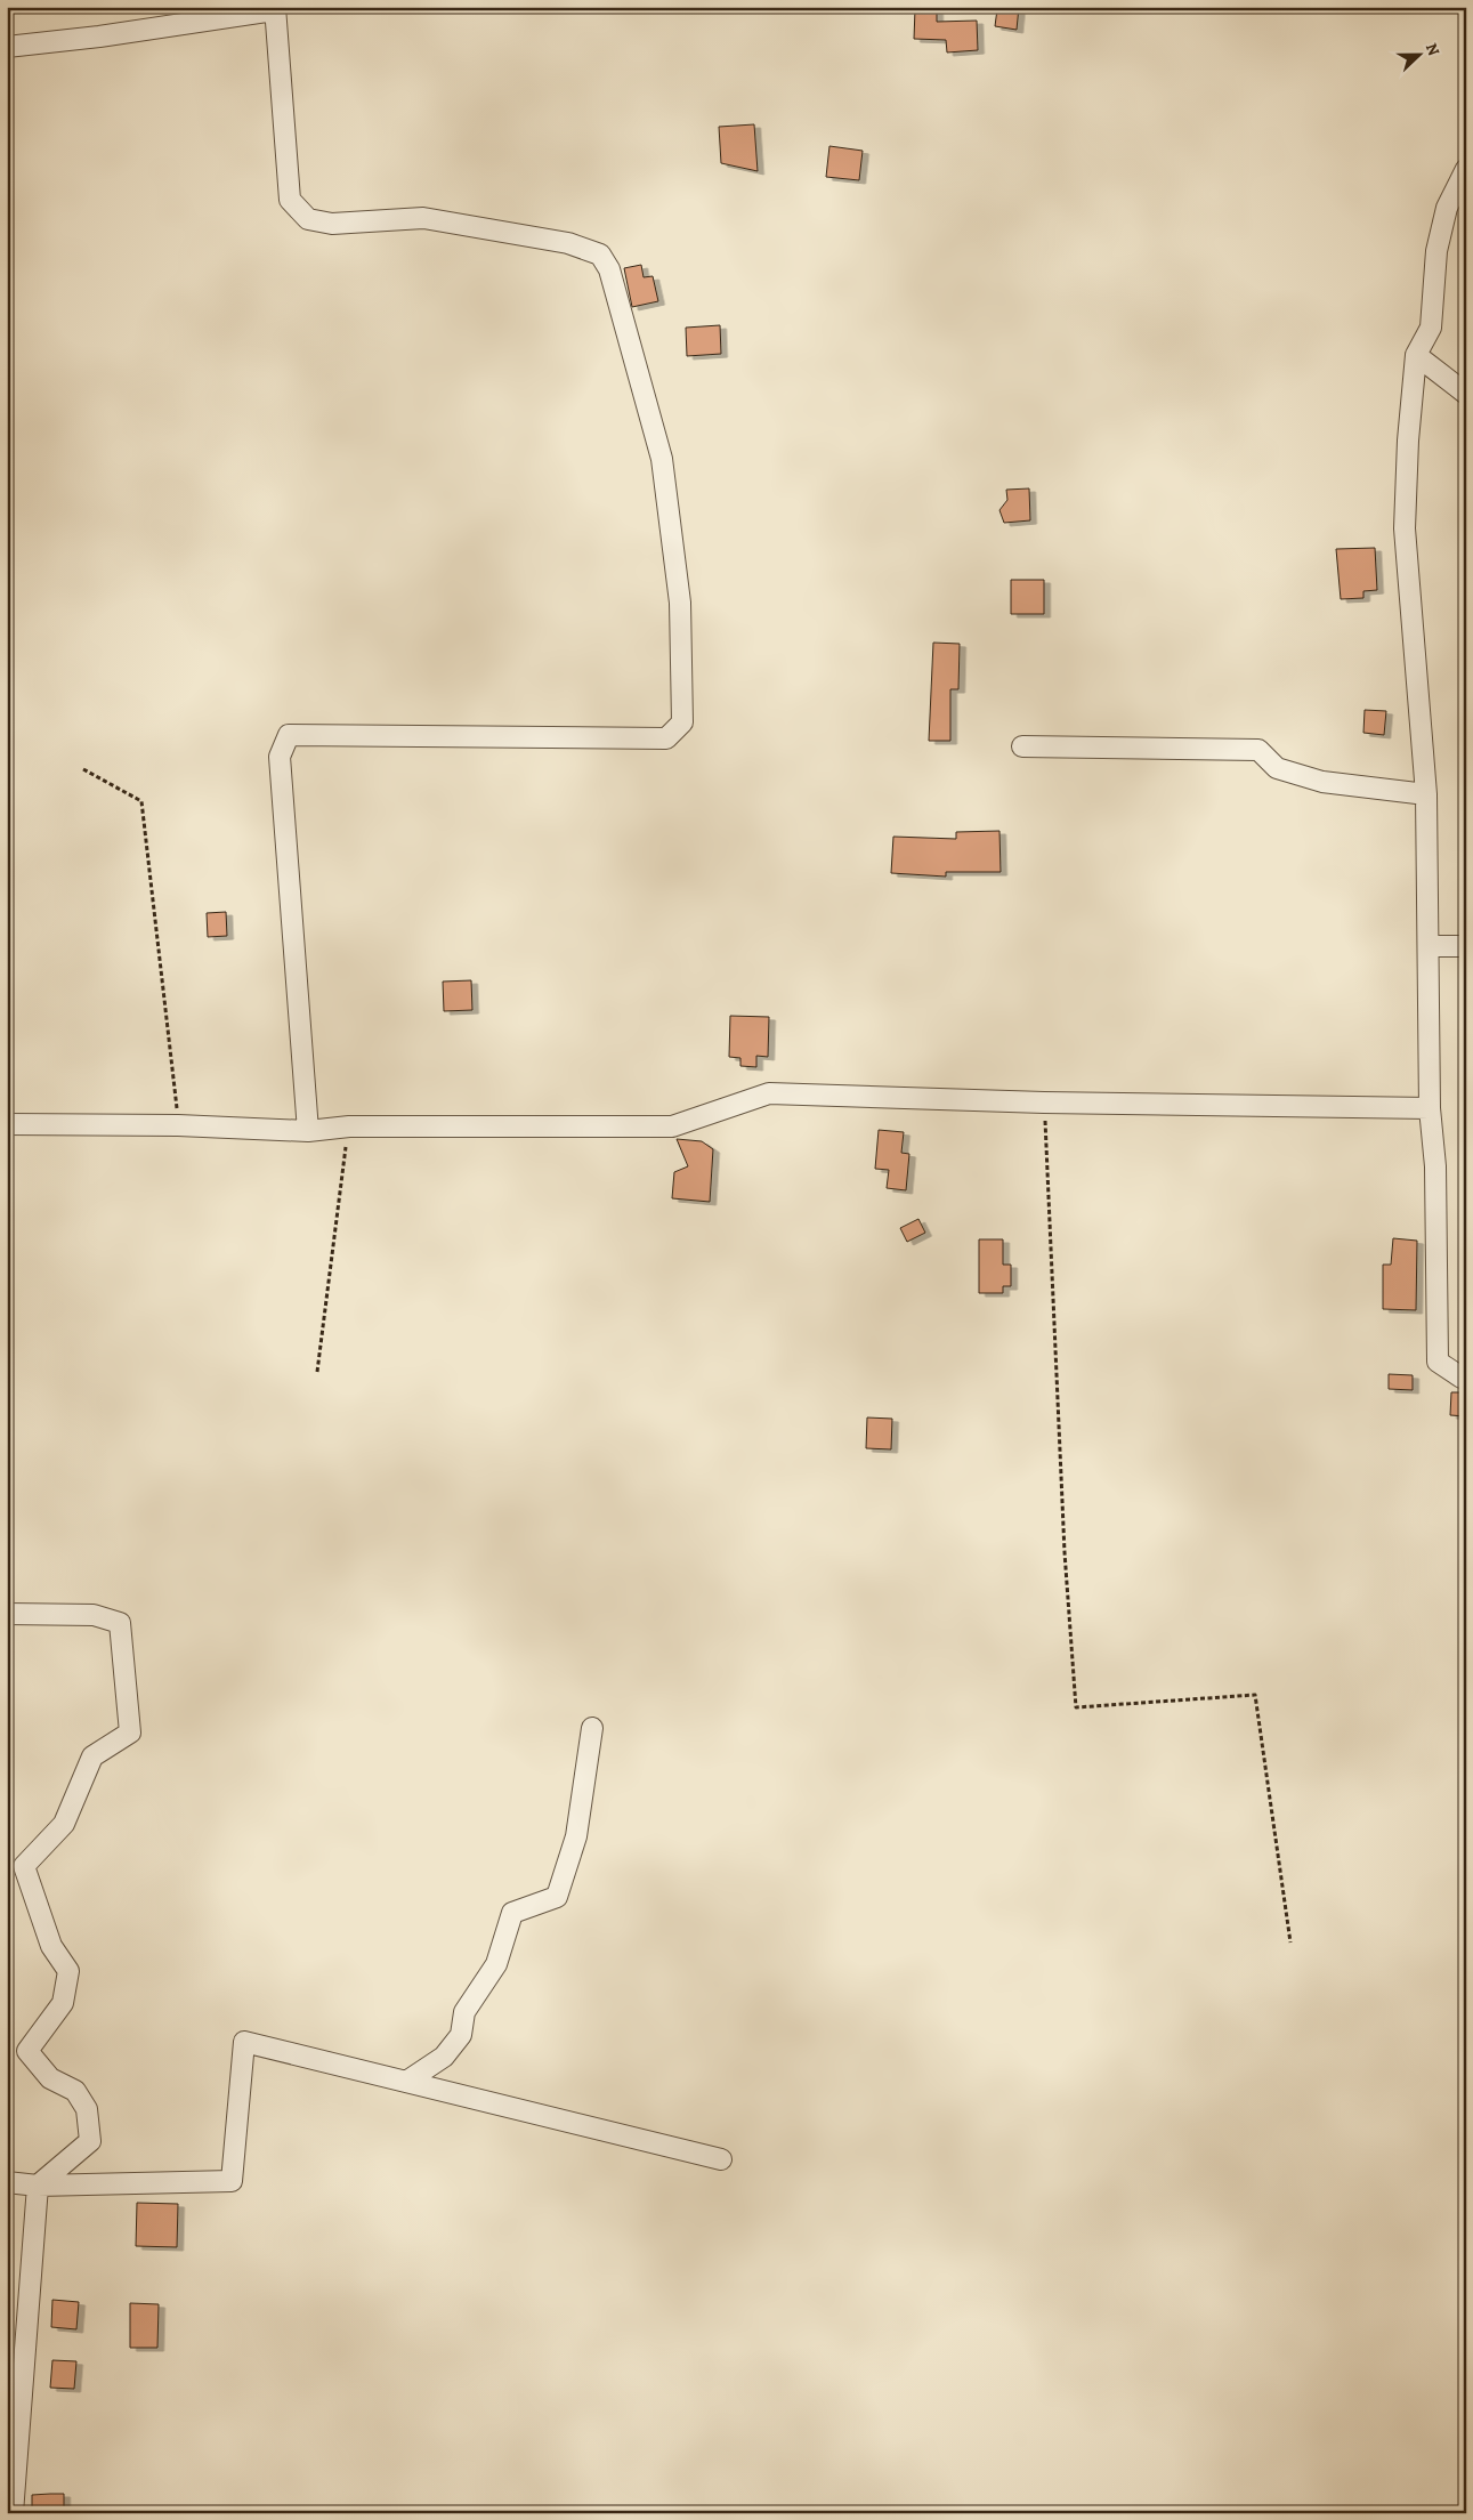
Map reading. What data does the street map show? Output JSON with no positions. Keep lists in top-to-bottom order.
{
  "north": "right"
}
